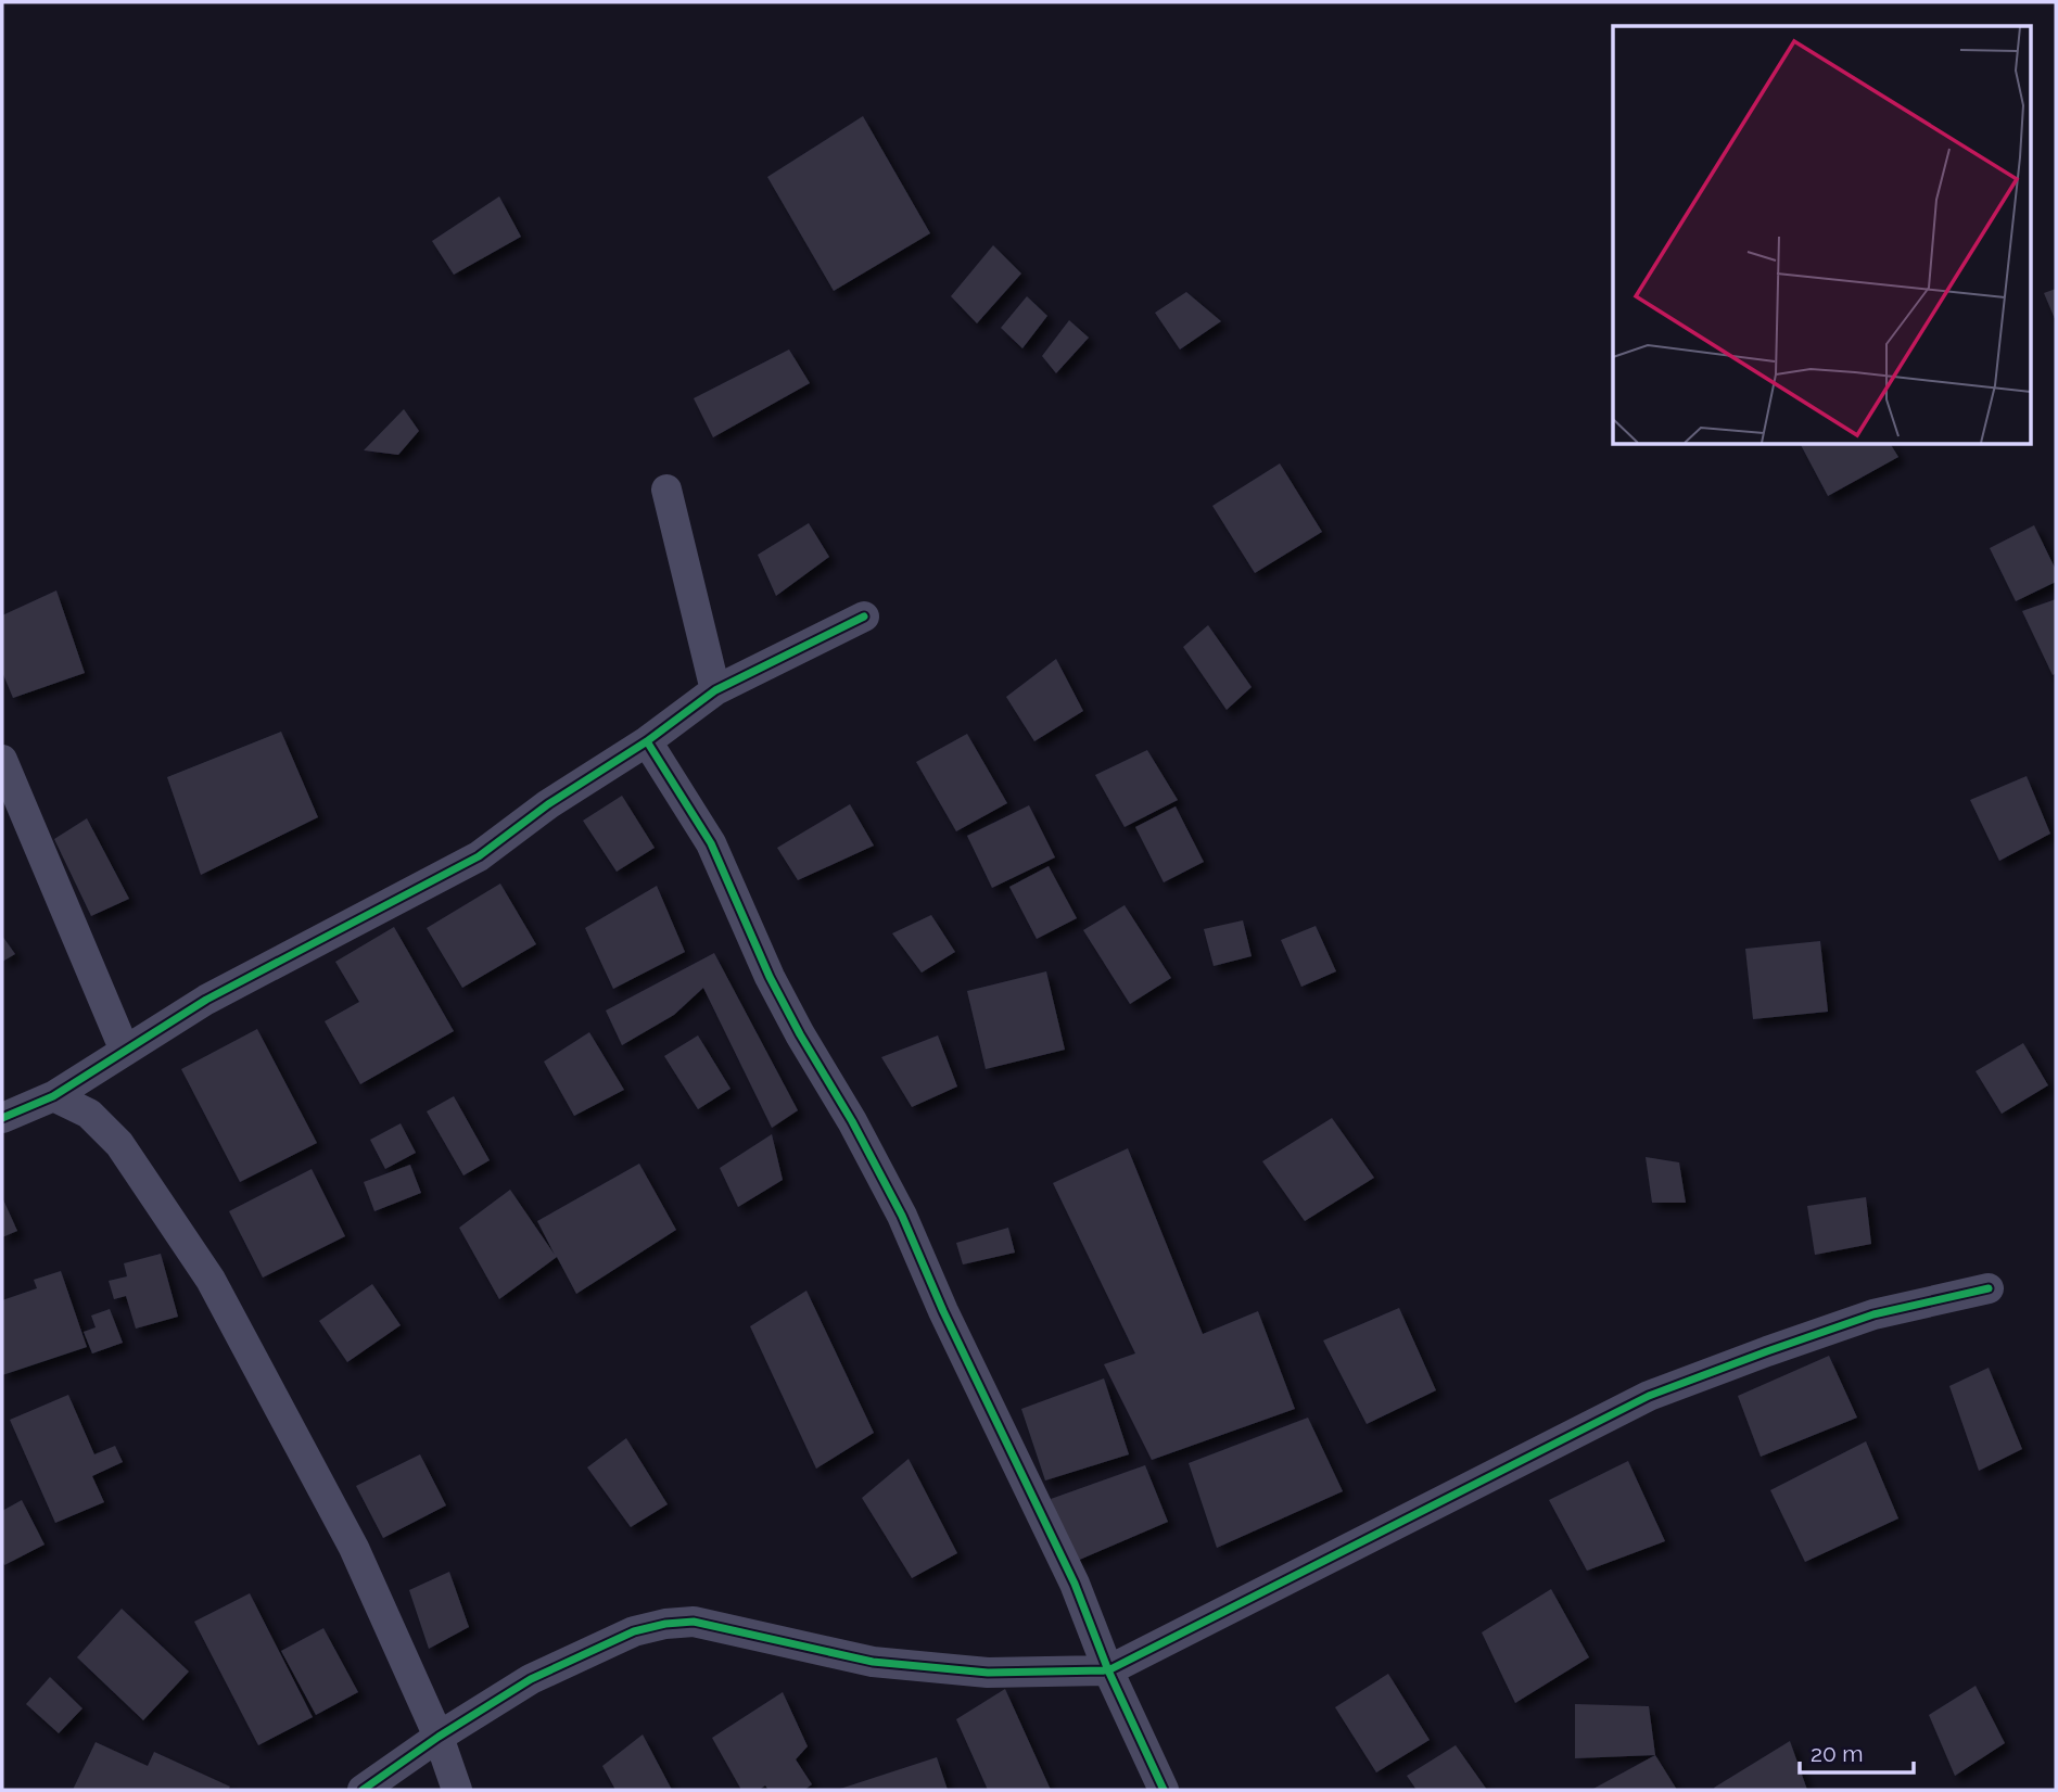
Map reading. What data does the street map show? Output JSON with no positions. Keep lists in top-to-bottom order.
{
  "scale_bar": "20 m"
}
